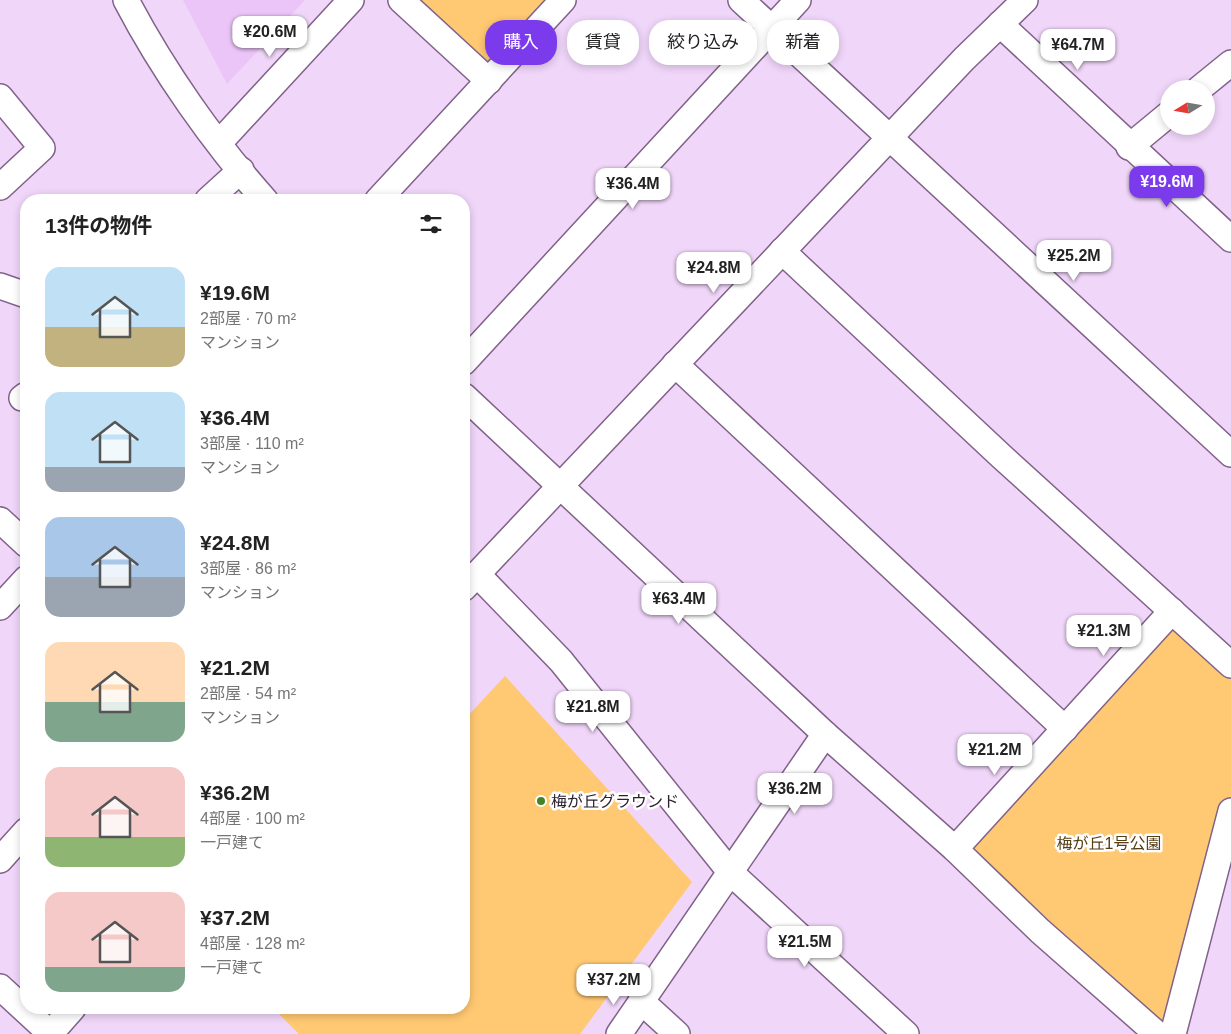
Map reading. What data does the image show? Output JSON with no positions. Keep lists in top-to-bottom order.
{
  "parks": ["梅が丘1号公園"],
  "places": ["梅が丘グラウンド"],
  "north": "left",
  "page": {
    "price": [
      "¥20.6M",
      "¥64.7M",
      "¥19.6M",
      "¥36.4M",
      "¥25.2M",
      "¥24.8M",
      "¥63.4M",
      "¥21.3M",
      "¥21.8M",
      "¥21.2M",
      "¥36.2M",
      "¥21.5M",
      "¥37.2M"
    ],
    "chip": [
      "購入",
      "賃貸",
      "絞り込み",
      "新着"
    ],
    "heading": "13件の物件",
    "list": [
      {
        "name": "¥19.6M",
        "note": "2部屋 · 70 m² · マンション"
      },
      {
        "name": "¥36.4M",
        "note": "3部屋 · 110 m² · マンション"
      },
      {
        "name": "¥24.8M",
        "note": "3部屋 · 86 m² · マンション"
      },
      {
        "name": "¥21.2M",
        "note": "2部屋 · 54 m² · マンション"
      },
      {
        "name": "¥36.2M",
        "note": "4部屋 · 100 m² · 一戸建て"
      },
      {
        "name": "¥37.2M",
        "note": "4部屋 · 128 m² · 一戸建て"
      }
    ]
  }
}
